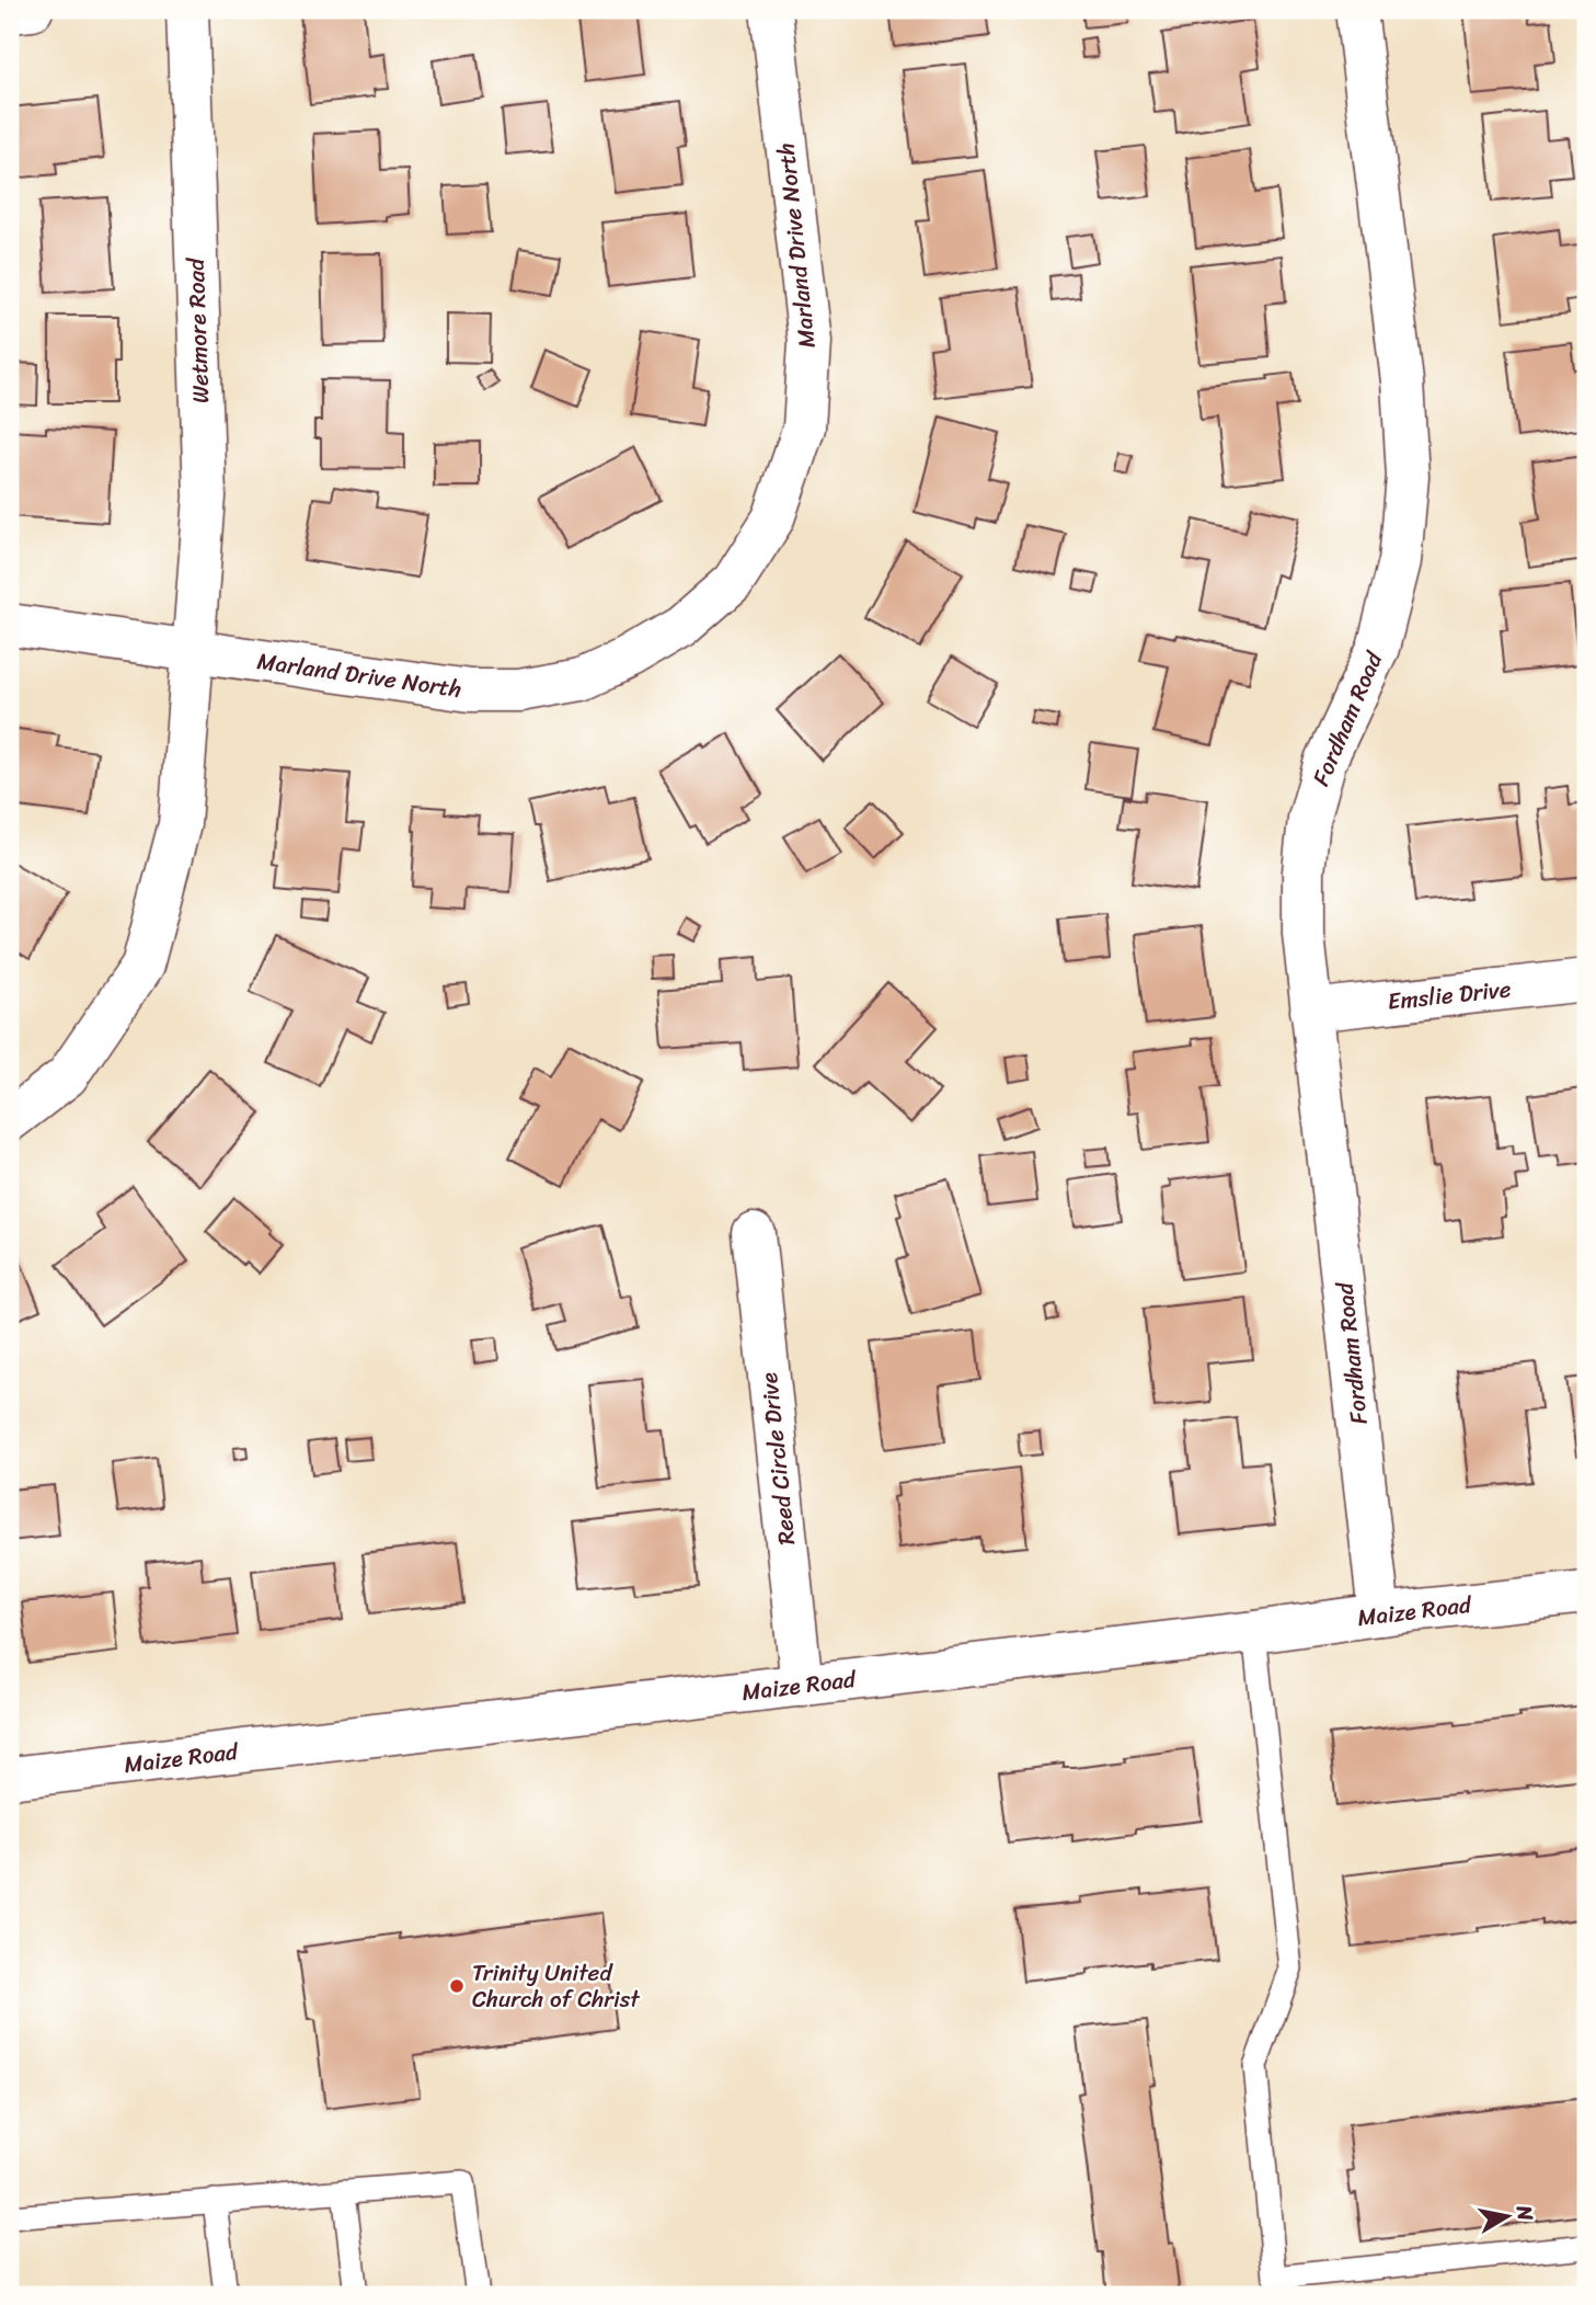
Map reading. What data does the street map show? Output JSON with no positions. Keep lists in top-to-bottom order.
{
  "streets": {
    "street": [
      "Marland Drive North",
      "Wetmore Road",
      "Fordham Road",
      "Emslie Drive",
      "Reed Circle Drive",
      "Maize Road"
    ]
  },
  "crossings": [
    ["Marland Drive North", "Wetmore Road"],
    ["Fordham Road", "Emslie Drive"],
    ["Fordham Road", "Maize Road"],
    ["Reed Circle Drive", "Maize Road"]
  ],
  "places": ["Trinity United Church of Christ"],
  "north": "right"
}
